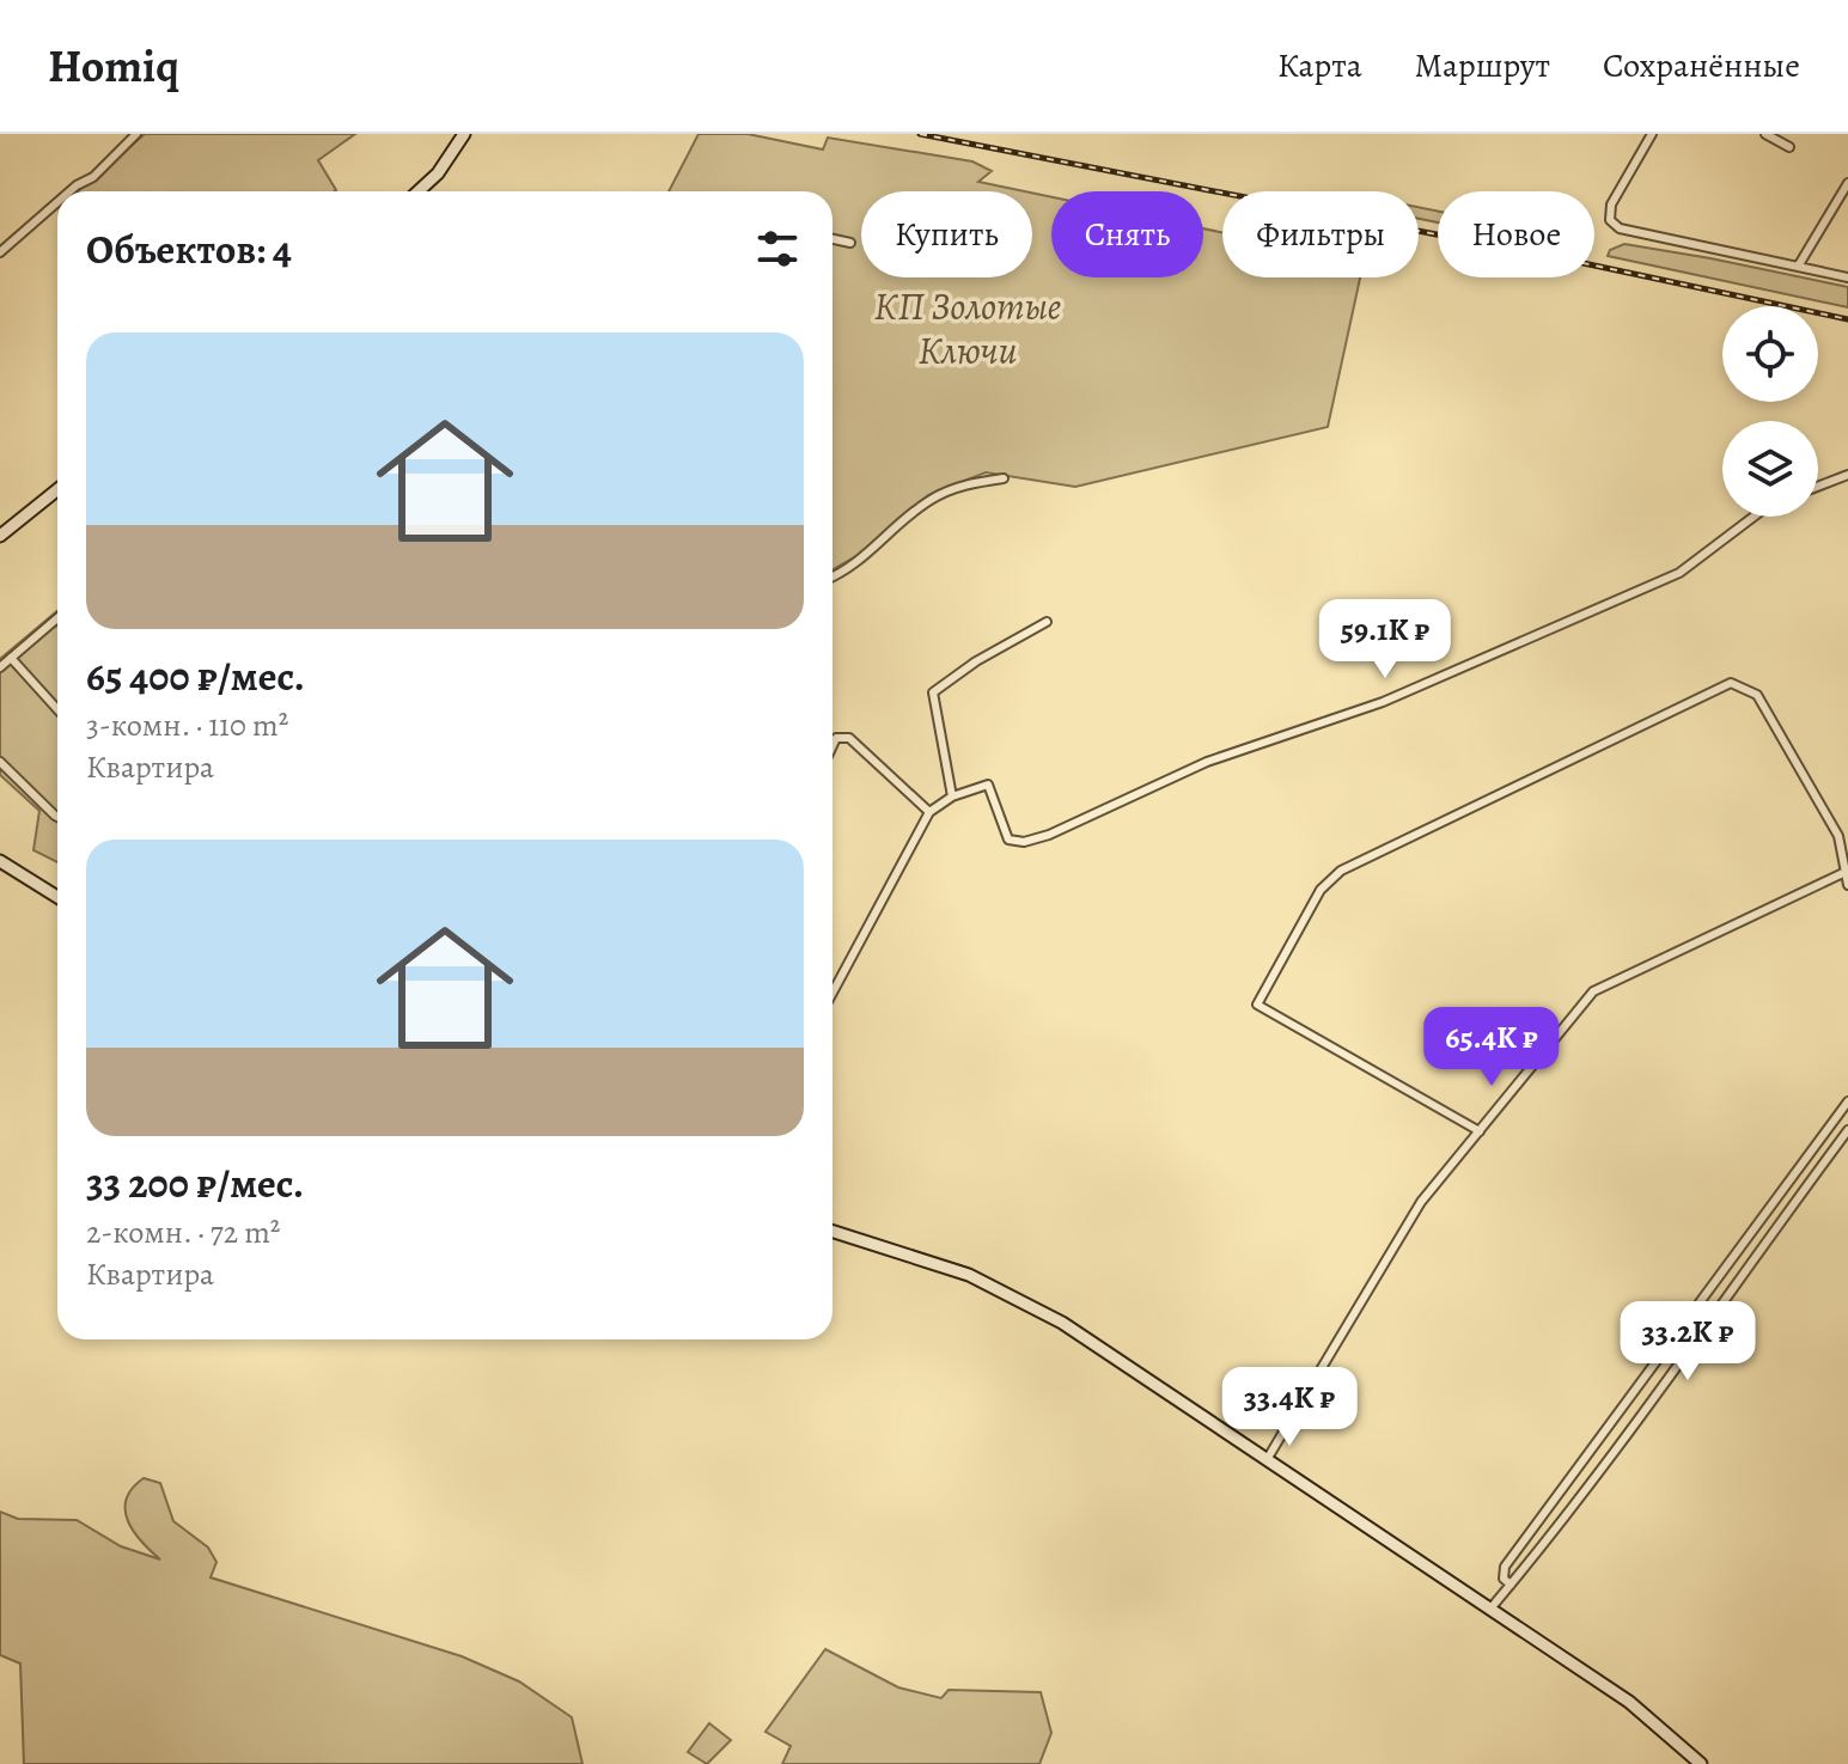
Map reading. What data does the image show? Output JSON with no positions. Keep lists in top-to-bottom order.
{
  "parks": ["КП Золотые Ключи"],
  "page": {
    "header": "Homiq",
    "nav": ["Карта", "Маршрут", "Сохранённые"],
    "chip": [
      "Купить",
      "Снять",
      "Фильтры",
      "Новое"
    ],
    "heading": "Объектов: 4",
    "list": [
      {
        "name": "65 400 ₽/мес.",
        "note": "3-комн. · 110 m² · Квартира"
      },
      {
        "name": "33 200 ₽/мес.",
        "note": "2-комн. · 72 m² · Квартира"
      }
    ],
    "price": [
      "59.1K ₽",
      "65.4K ₽",
      "33.2K ₽",
      "33.4K ₽"
    ]
  }
}
